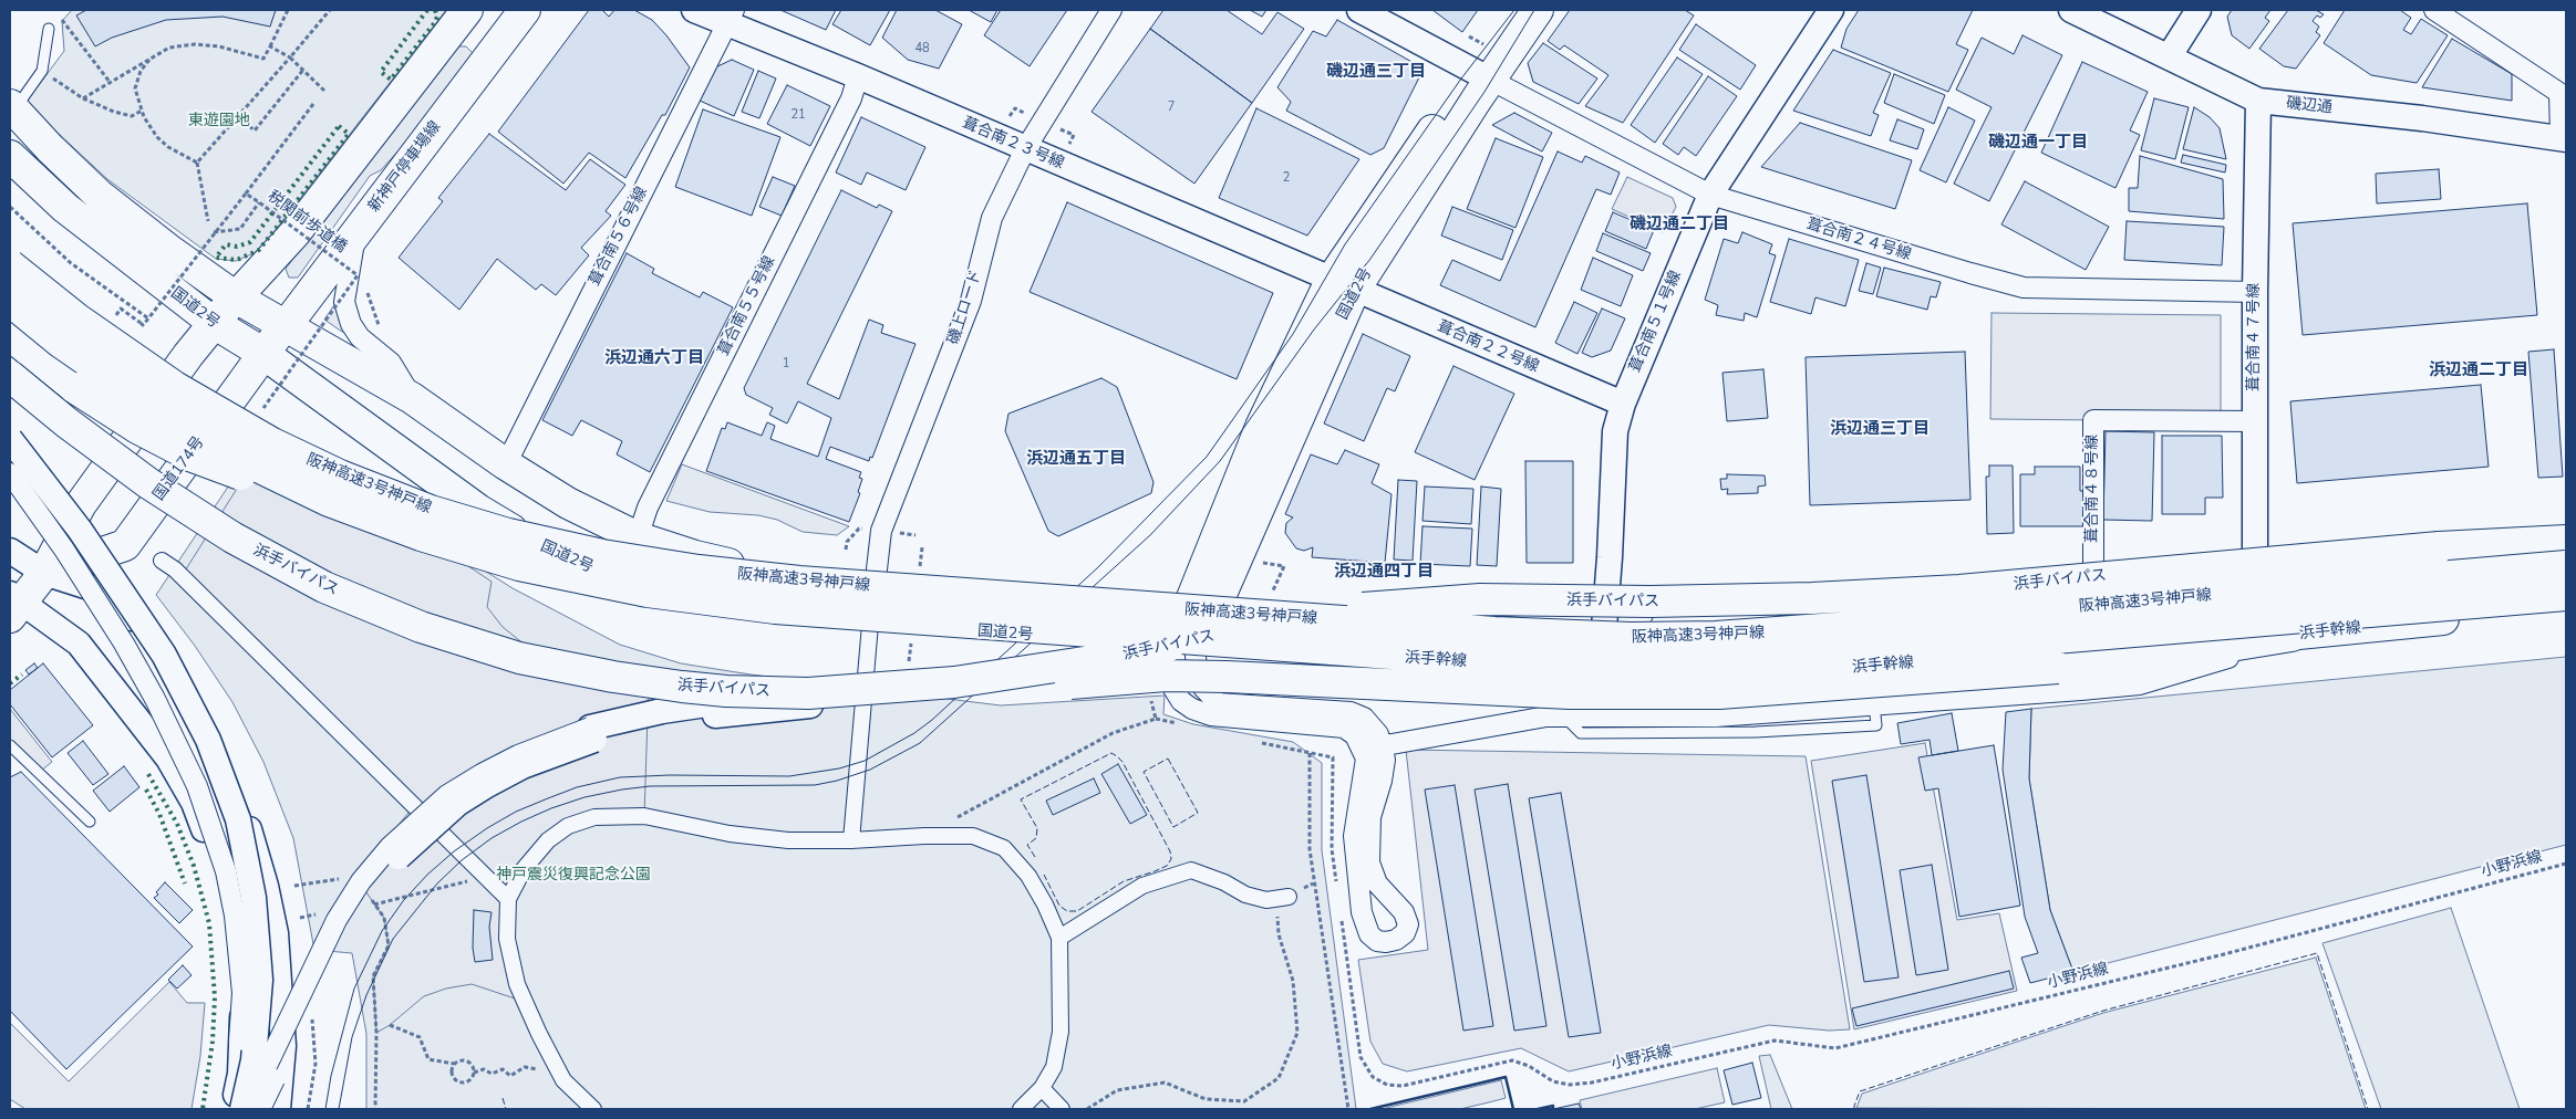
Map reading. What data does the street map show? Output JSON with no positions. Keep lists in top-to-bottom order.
{
  "streets": {
    "main road": [
      "新神戸停車場線",
      "国道2号",
      "国道174号",
      "阪神高速3号神戸線",
      "浜手バイパス",
      "浜手幹線"
    ],
    "street": [
      "磯辺通",
      "葺合南２３号線",
      "葺合南５６号線",
      "葺合南２４号線",
      "葺合南５５号線",
      "磯上ロード",
      "葺合南５１号線",
      "葺合南４７号線",
      "葺合南２２号線",
      "葺合南４８号線"
    ],
    "path": ["税関前歩道橋", "小野浜線"]
  },
  "crossings": [
    ["磯辺通", "葺合南４７号線"],
    ["葺合南２３号線", "葺合南５６号線"],
    ["葺合南２３号線", "国道2号"],
    ["葺合南２３号線", "葺合南５５号線"],
    ["葺合南２３号線", "磯上ロード"],
    ["葺合南２３号線", "葺合南２２号線"],
    ["新神戸停車場線", "国道2号"],
    ["新神戸停車場線", "国道174号"],
    ["葺合南５６号線", "国道2号"],
    ["葺合南２４号線", "国道2号"],
    ["葺合南２４号線", "葺合南５１号線"],
    ["葺合南２４号線", "葺合南４７号線"],
    ["国道2号", "葺合南５５号線"],
    ["国道2号", "磯上ロード"],
    ["国道2号", "葺合南２２号線"],
    ["国道2号", "国道174号"],
    ["国道2号", "浜手幹線"],
    ["葺合南５１号線", "葺合南２２号線"],
    ["葺合南５１号線", "浜手幹線"],
    ["葺合南４７号線", "葺合南４８号線"],
    ["浜手バイパス", "浜手幹線"]
  ],
  "districts": [
    "磯辺通三丁目",
    "磯辺通一丁目",
    "磯辺通二丁目",
    "浜辺通六丁目",
    "浜辺通二丁目",
    "浜辺通三丁目",
    "浜辺通五丁目",
    "浜辺通四丁目"
  ],
  "parks": ["東遊園地", "神戸震災復興記念公園"],
  "house_numbers": [
    "48",
    "7",
    "21",
    "2",
    "1"
  ]
}
